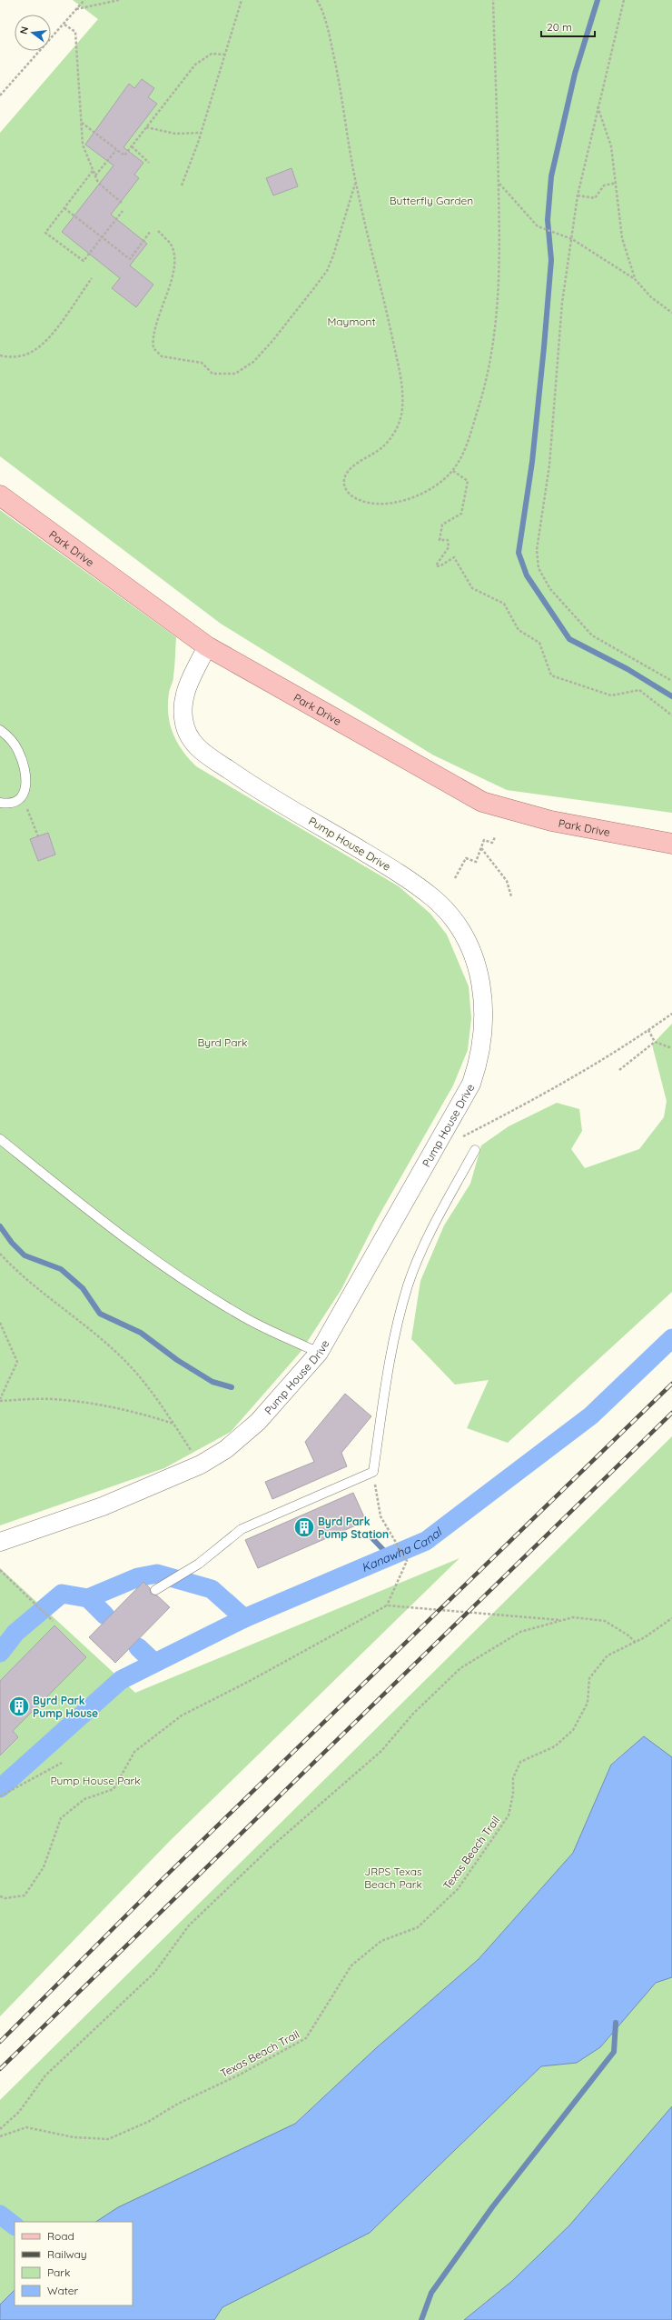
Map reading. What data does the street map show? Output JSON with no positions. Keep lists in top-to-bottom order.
{
  "streets": {
    "main road": ["Park Drive"],
    "street": ["Pump House Drive"],
    "path": ["Texas Beach Trail"]
  },
  "crossings": [
    ["Park Drive", "Pump House Drive"]
  ],
  "water": ["Kanawha Canal"],
  "parks": [
    "Butterfly Garden",
    "Maymont",
    "Byrd Park",
    "Pump House Park",
    "JRPS Texas Beach Park"
  ],
  "places": {
    "building": ["Byrd Park Pump Station", "Byrd Park Pump House"]
  },
  "legend": [
    "Road",
    "Railway",
    "Park",
    "Water"
  ],
  "scale_bar": "20 m",
  "north": "left"
}
